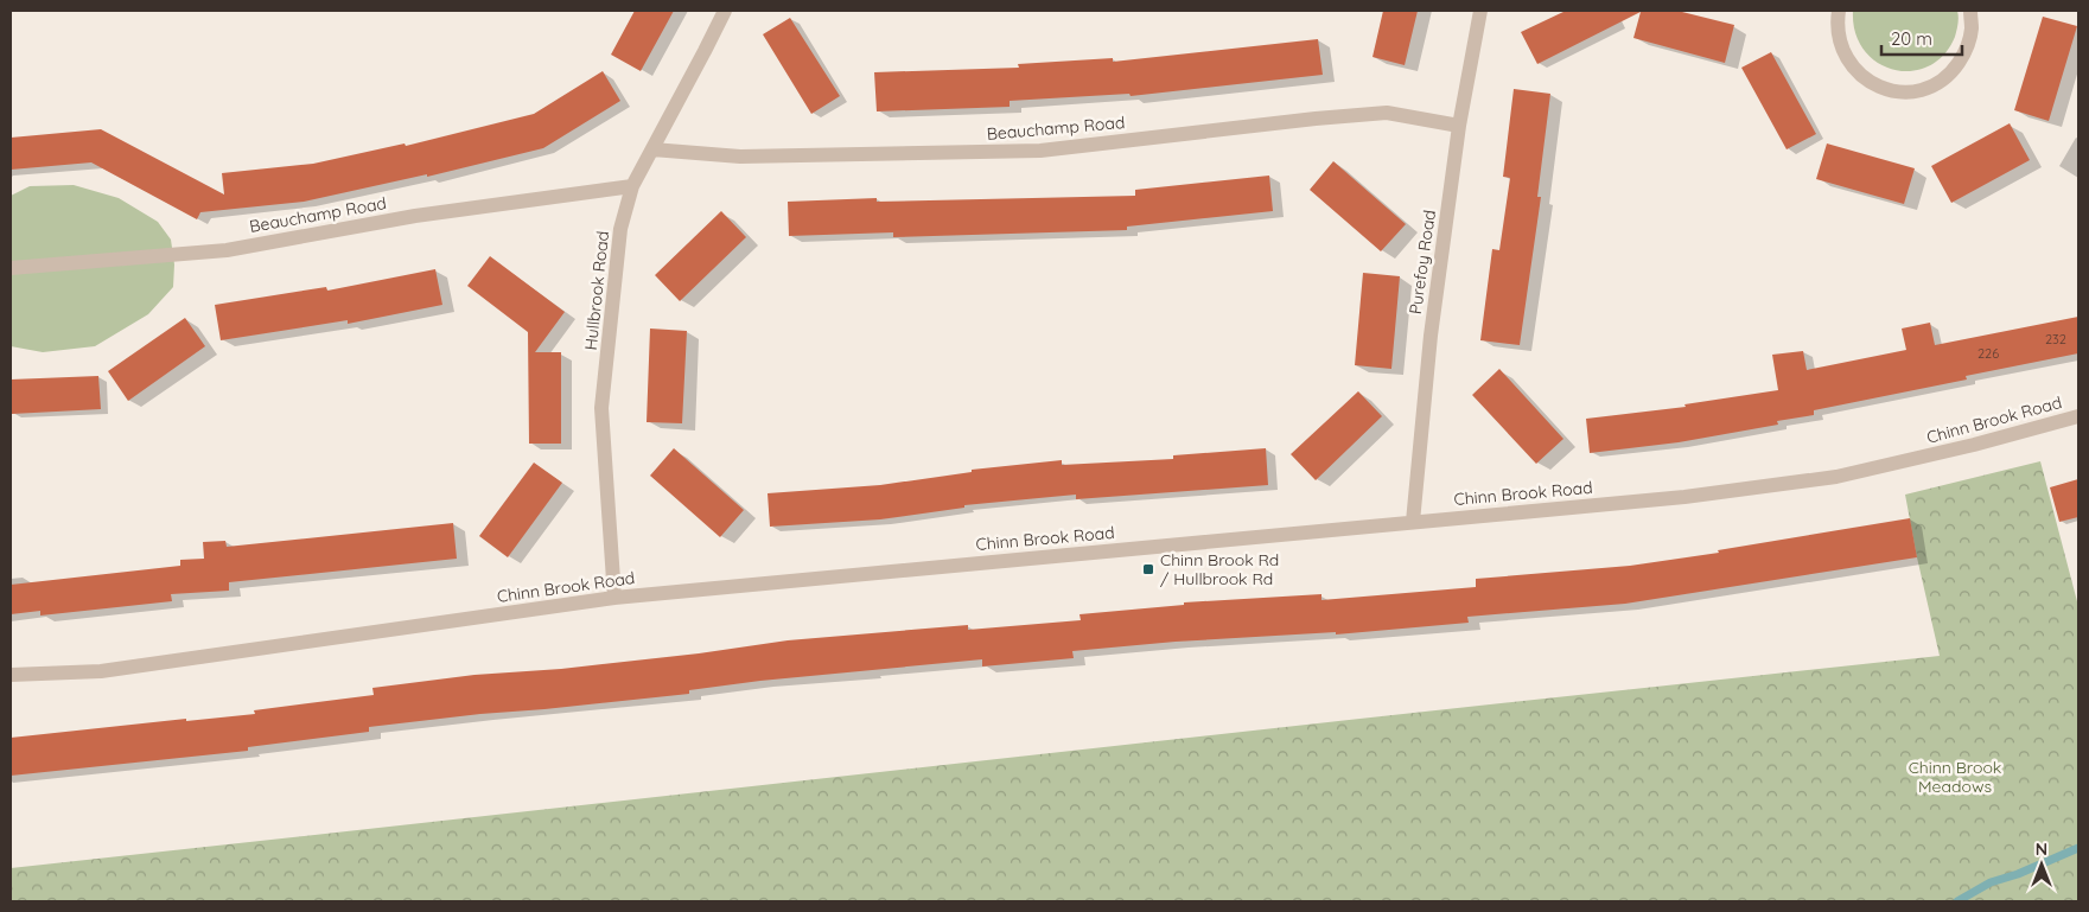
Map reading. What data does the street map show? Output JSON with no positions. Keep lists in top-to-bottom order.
{
  "streets": {
    "street": [
      "Beauchamp Road",
      "Purefoy Road",
      "Hullbrook Road",
      "Chinn Brook Road"
    ]
  },
  "crossings": [
    ["Beauchamp Road", "Purefoy Road"],
    ["Beauchamp Road", "Hullbrook Road"],
    ["Purefoy Road", "Chinn Brook Road"],
    ["Hullbrook Road", "Chinn Brook Road"]
  ],
  "parks": ["Chinn Brook Meadows"],
  "places": {
    "transit": ["Chinn Brook Rd / Hullbrook Rd"]
  },
  "house_numbers": ["232", "226"],
  "scale_bar": "20 m",
  "north": "top"
}
